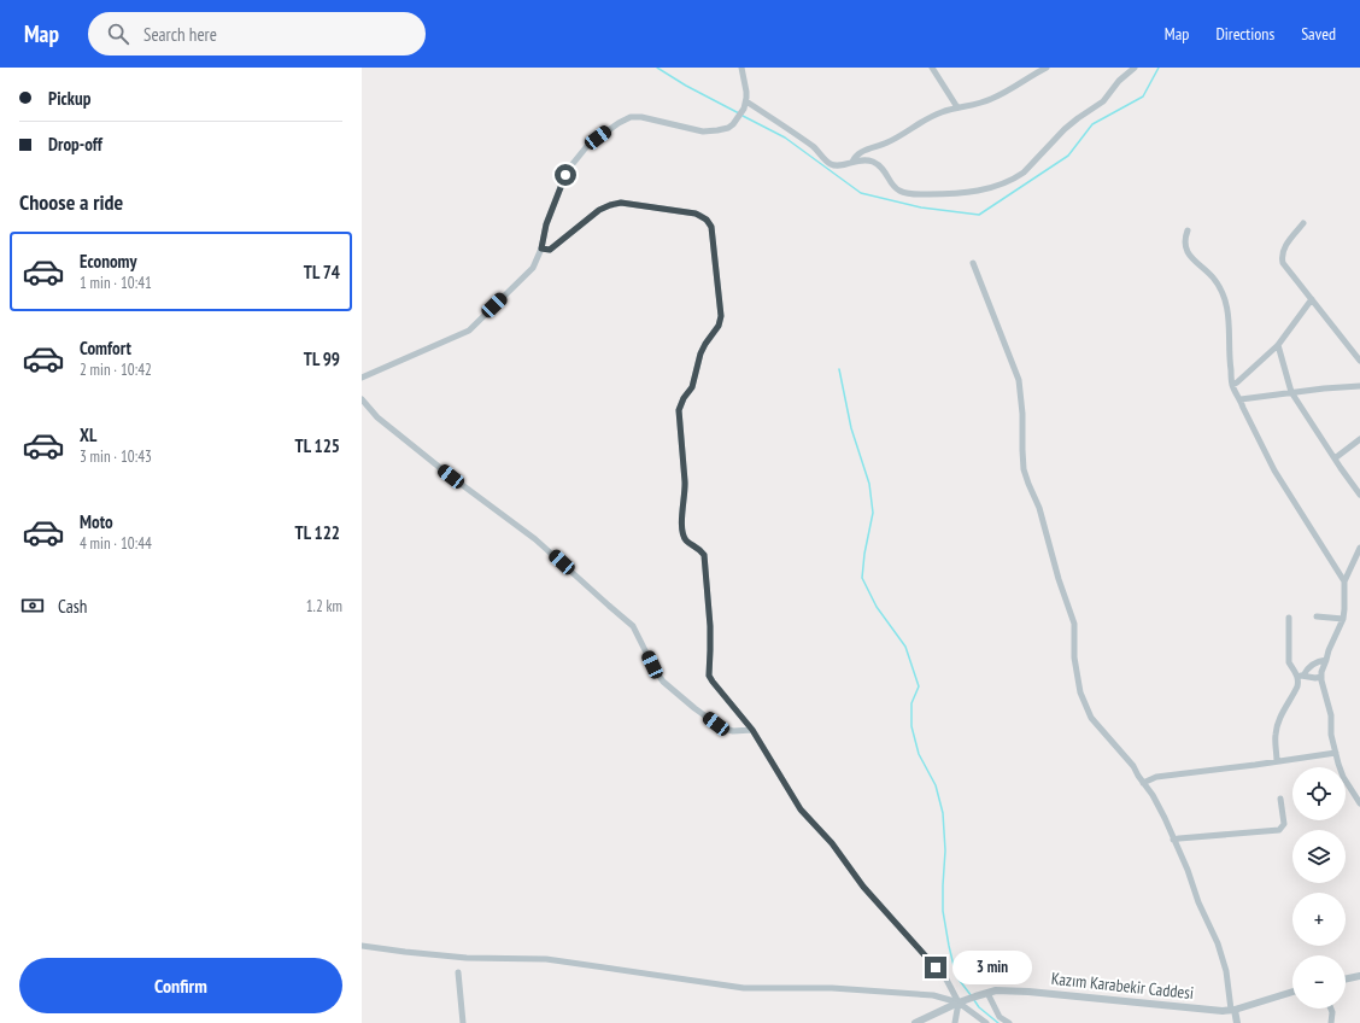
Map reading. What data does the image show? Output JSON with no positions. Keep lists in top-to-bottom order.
{
  "streets": {
    "street": ["Kazım Karabekir Caddesi"]
  },
  "page": {
    "header": "Map",
    "search": "Search here",
    "nav": ["Map", "Directions", "Saved"],
    "banner": ["Pickup", "Drop-off"],
    "heading": "Choose a ride",
    "list": [
      {
        "name": "Economy",
        "note": "1 min · 10:41",
        "value": "TL 74"
      },
      {
        "name": "Comfort",
        "note": "2 min · 10:42",
        "value": "TL 99"
      },
      {
        "name": "XL",
        "note": "3 min · 10:43",
        "value": "TL 125"
      },
      {
        "name": "Moto",
        "note": "4 min · 10:44",
        "value": "TL 122"
      }
    ],
    "pay": ["Cash", "1.2 km"],
    "map_buttons": ["+", "−"],
    "buttons": "Confirm",
    "bubble": "3 min"
  }
}
